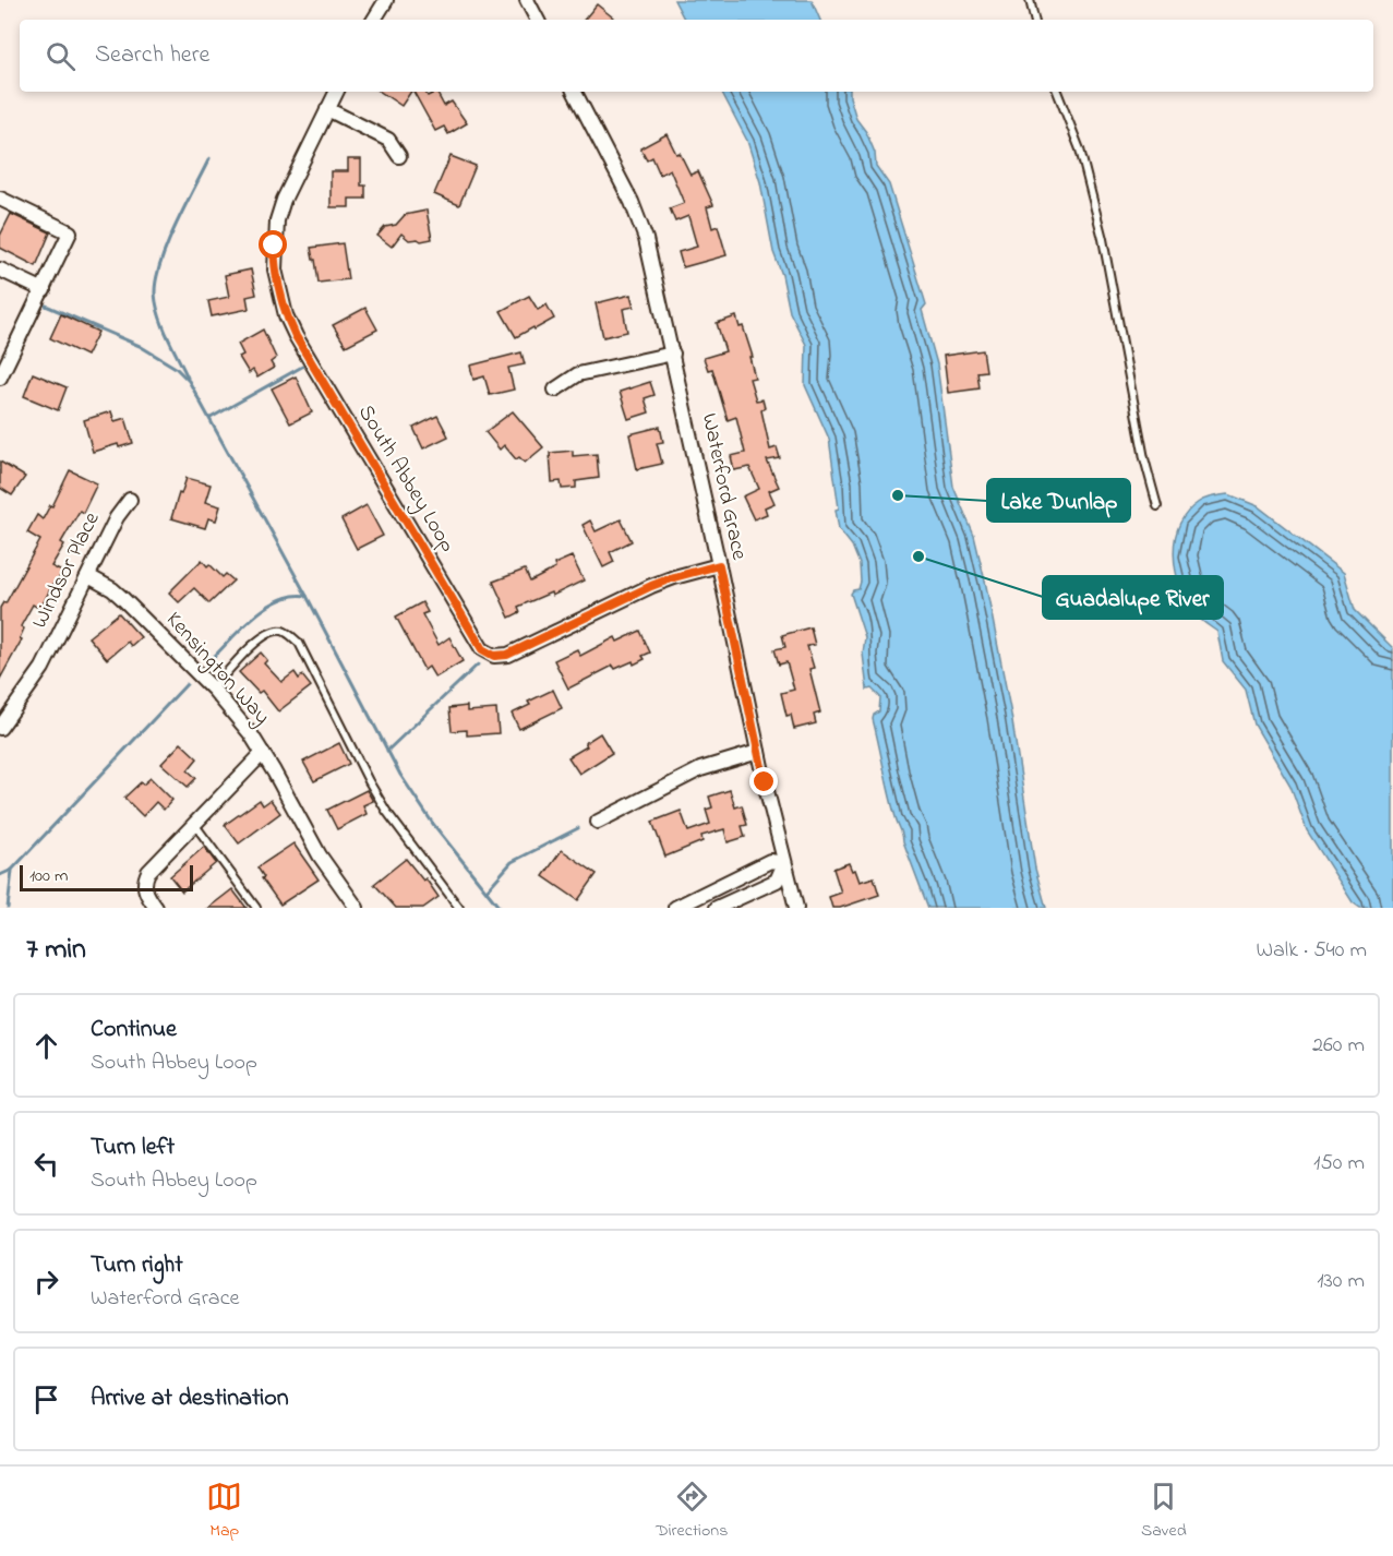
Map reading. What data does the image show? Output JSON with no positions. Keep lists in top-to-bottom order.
{
  "streets": {
    "street": [
      "South Abbey Loop",
      "Waterford Grace",
      "Windsor Place",
      "Kensington Way"
    ]
  },
  "crossings": [
    ["South Abbey Loop", "Waterford Grace"],
    ["Windsor Place", "Kensington Way"]
  ],
  "places": ["Lake Dunlap", "Guadalupe River"],
  "scale_bar": "100 m",
  "page": {
    "search": "Search here",
    "scale": "100 m",
    "heading": ["7 min", "Walk · 540 m"],
    "list": [
      ["Continue", "South Abbey Loop", "260 m"],
      ["Turn left", "South Abbey Loop", "150 m"],
      ["Turn right", "Waterford Grace", "130 m"],
      "Arrive at destination"
    ],
    "nav": ["Map", "Directions", "Saved"]
  }
}
